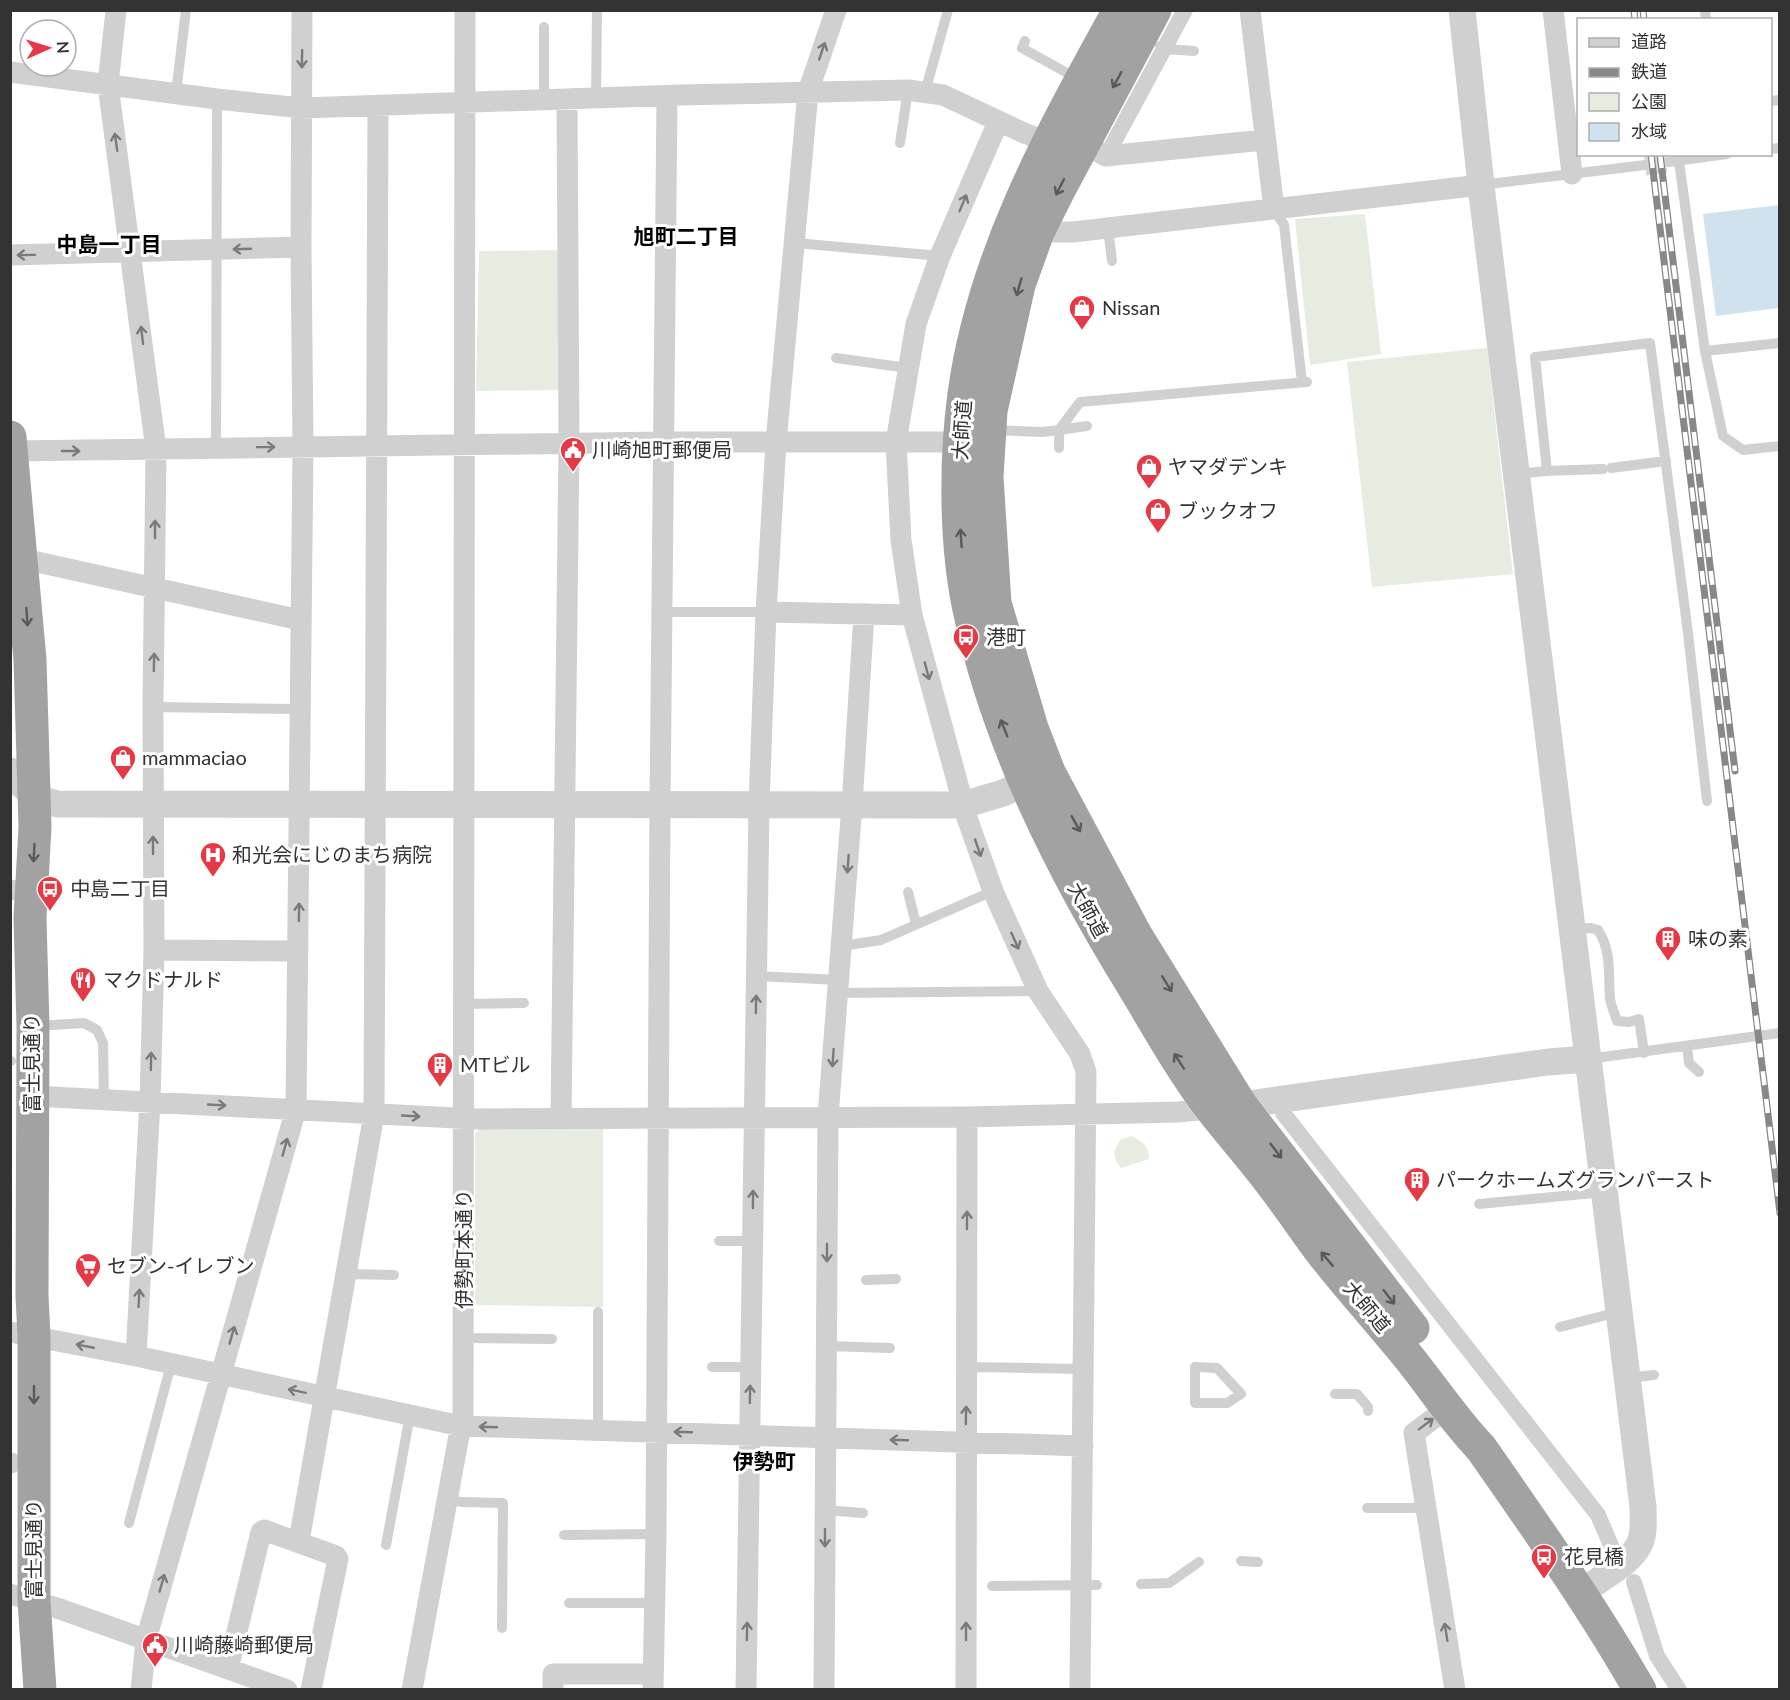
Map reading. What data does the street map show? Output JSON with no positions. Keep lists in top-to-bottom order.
{
  "streets": {
    "highway": ["大師道", "富士見通り"],
    "street": ["伊勢町本通り"]
  },
  "districts": ["旭町二丁目", "中島一丁目", "伊勢町"],
  "places": {
    "shop": [
      "Nissan",
      "ヤマダデンキ",
      "ブックオフ",
      "mammaciao"
    ],
    "public building": ["川崎旭町郵便局", "川崎藤崎郵便局"],
    "bus stop": ["港町", "中島二丁目", "花見橋"],
    "hospital": ["和光会にじのまち病院"],
    "building": ["味の素", "MTビル", "パークホームズグランパースト"],
    "restaurant": ["マクドナルド"],
    "supermarket": ["セブン-イレブン"]
  },
  "legend": [
    "道路",
    "鉄道",
    "公園",
    "水域"
  ],
  "north": "right"
}
